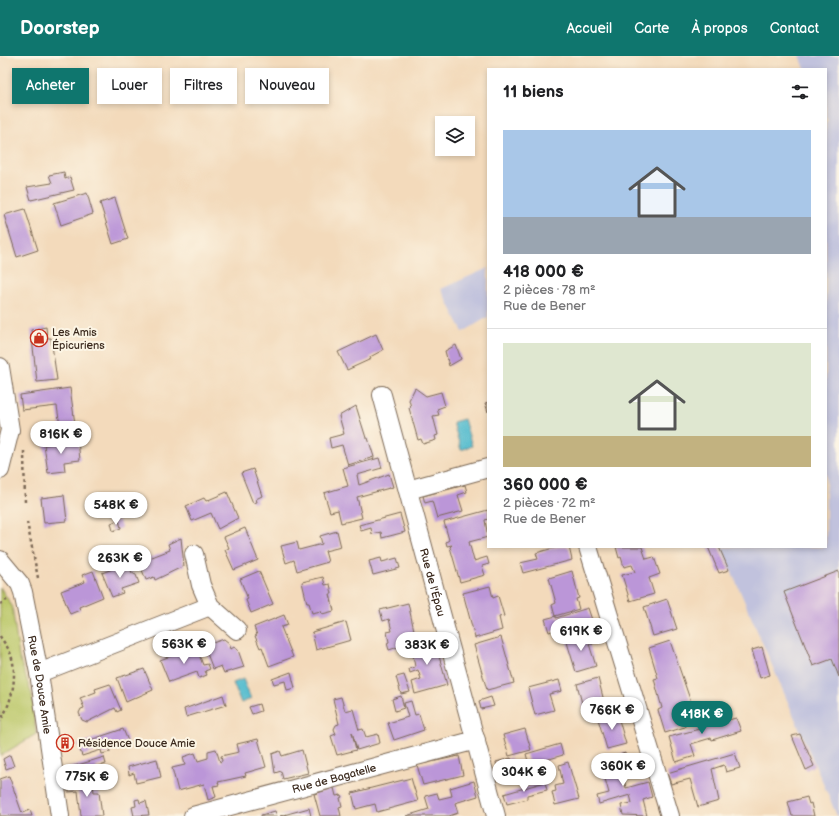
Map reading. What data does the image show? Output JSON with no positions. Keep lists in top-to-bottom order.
{
  "streets": {
    "street": ["Rue de l'Épau", "Rue de Douce Amie", "Rue de Bagatelle"]
  },
  "crossings": [
    ["Rue de l'Épau", "Rue de Bagatelle"]
  ],
  "places": {
    "shop": ["Les Amis Épicuriens"],
    "building": ["Résidence Douce Amie"]
  },
  "page": {
    "header": "Doorstep",
    "nav": [
      "Accueil",
      "Carte",
      "À propos",
      "Contact"
    ],
    "chip": [
      "Acheter",
      "Louer",
      "Filtres",
      "Nouveau"
    ],
    "heading": "11 biens",
    "list": [
      {
        "name": "418 000 €",
        "note": "2 pièces · 78 m² · Rue de Bener"
      },
      {
        "name": "360 000 €",
        "note": "2 pièces · 72 m² · Rue de Bener"
      }
    ],
    "price": [
      "816K €",
      "548K €",
      "263K €",
      "619K €",
      "563K €",
      "383K €",
      "766K €",
      "418K €",
      "360K €",
      "304K €",
      "775K €"
    ]
  }
}
